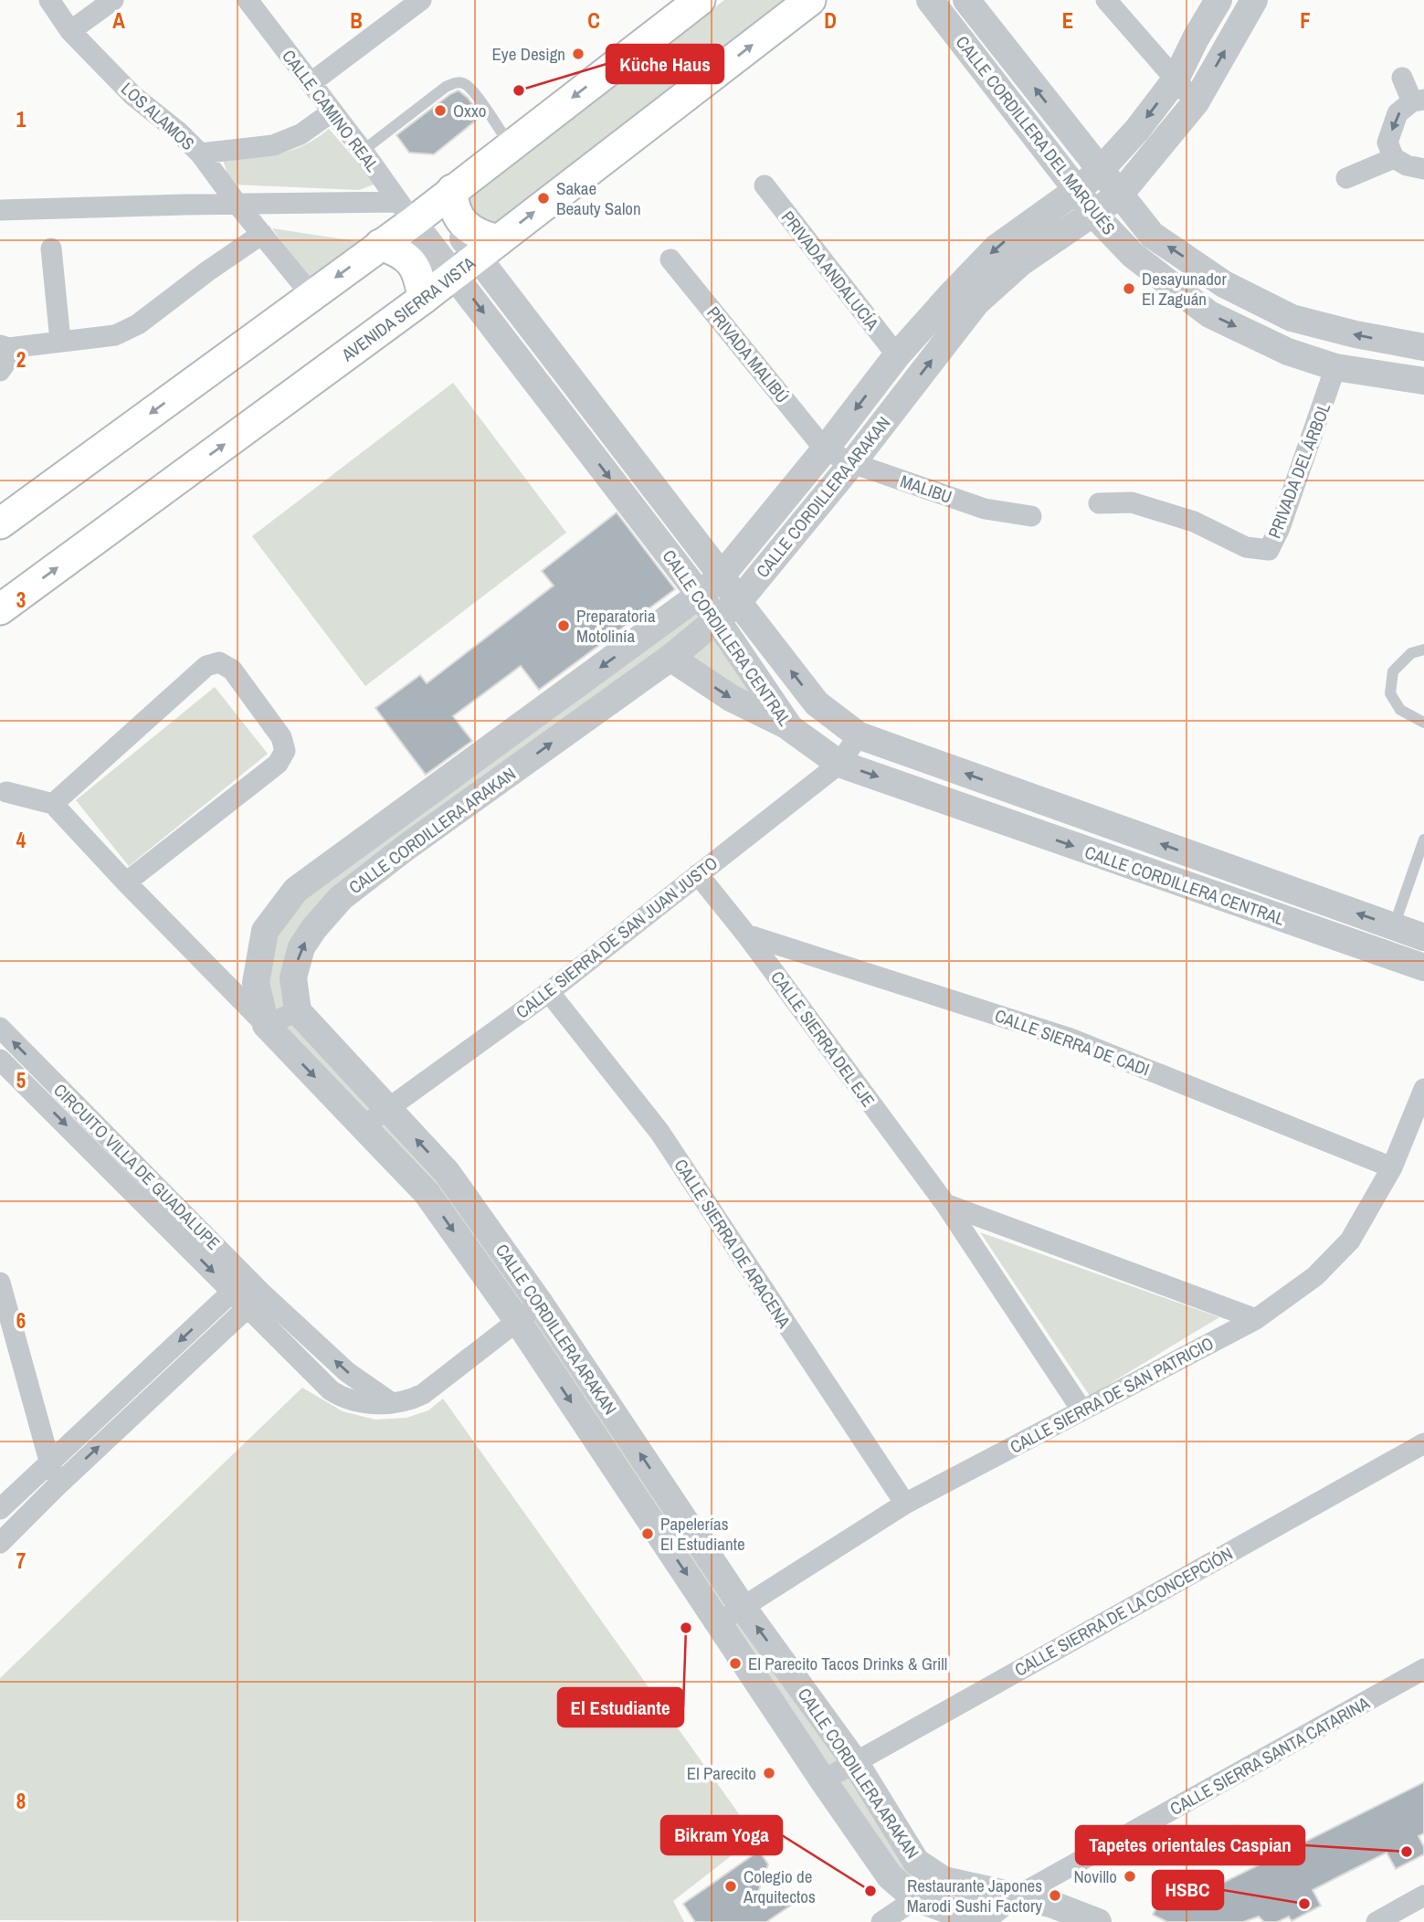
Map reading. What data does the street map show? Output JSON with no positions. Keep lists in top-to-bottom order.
{
  "streets": {
    "main road": ["AVENIDA SIERRA VISTA"],
    "street": [
      "CALLE CAMINO REAL",
      "LOS ALAMOS",
      "CALLE CORDILLERA DEL MARQUÉS",
      "PRIVADA ANDALUCÍA",
      "PRIVADA MALIBÚ",
      "PRIVADA DEL ÁRBOL",
      "MALIBU",
      "CALLE CORDILLERA ARAKAN",
      "CALLE CORDILLERA CENTRAL",
      "CALLE SIERRA DE SAN JUAN JUSTO",
      "CALLE SIERRA DEL EJE",
      "CALLE SIERRA DE CADI",
      "CIRCUITO VILLA DE GUADALUPE",
      "CALLE SIERRA DE ARACENA",
      "CALLE SIERRA DE SAN PATRICIO",
      "CALLE SIERRA DE LA CONCEPCIÓN",
      "CALLE SIERRA SANTA CATARINA"
    ]
  },
  "crossings": [
    ["CALLE CAMINO REAL", "LOS ALAMOS"],
    ["CALLE CAMINO REAL", "CALLE CORDILLERA CENTRAL"],
    ["CALLE CORDILLERA DEL MARQUÉS", "PRIVADA DEL ÁRBOL"],
    ["CALLE CORDILLERA DEL MARQUÉS", "CALLE CORDILLERA ARAKAN"],
    ["PRIVADA ANDALUCÍA", "CALLE CORDILLERA ARAKAN"],
    ["AVENIDA SIERRA VISTA", "CALLE CORDILLERA CENTRAL"],
    ["PRIVADA MALIBÚ", "MALIBU"],
    ["PRIVADA MALIBÚ", "CALLE CORDILLERA ARAKAN"],
    ["MALIBU", "CALLE CORDILLERA ARAKAN"],
    ["CALLE CORDILLERA ARAKAN", "CALLE CORDILLERA CENTRAL"],
    ["CALLE CORDILLERA ARAKAN", "CALLE SIERRA DE SAN JUAN JUSTO"],
    ["CALLE CORDILLERA ARAKAN", "CIRCUITO VILLA DE GUADALUPE"],
    ["CALLE CORDILLERA ARAKAN", "CALLE SIERRA DE SAN PATRICIO"],
    ["CALLE CORDILLERA ARAKAN", "CALLE SIERRA DE LA CONCEPCIÓN"],
    ["CALLE CORDILLERA ARAKAN", "CALLE SIERRA SANTA CATARINA"],
    ["CALLE CORDILLERA CENTRAL", "CALLE SIERRA DE SAN JUAN JUSTO"],
    ["CALLE SIERRA DE SAN JUAN JUSTO", "CALLE SIERRA DEL EJE"],
    ["CALLE SIERRA DE SAN JUAN JUSTO", "CALLE SIERRA DE ARACENA"],
    ["CALLE SIERRA DEL EJE", "CALLE SIERRA DE CADI"],
    ["CALLE SIERRA DEL EJE", "CALLE SIERRA DE SAN PATRICIO"],
    ["CALLE SIERRA DE CADI", "CALLE SIERRA DE SAN PATRICIO"],
    ["CALLE SIERRA DE ARACENA", "CALLE SIERRA DE SAN PATRICIO"]
  ],
  "places": [
    "Eye Design",
    "Küche Haus",
    "Oxxo",
    "Sakae Beauty Salon",
    "Desayunador El Zaguán",
    "Preparatoria Motolinía",
    "Papelerías El Estudiante",
    "El Estudiante",
    "El Parecito Tacos Drinks & Grill",
    "El Parecito",
    "Tapetes orientales Caspian",
    "Novillo",
    "Colegio de Arquitectos",
    "Bikram Yoga",
    "Restaurante Japones Marodi Sushi Factory",
    "HSBC"
  ],
  "grid": {
    "columns": [
      "A",
      "B",
      "C",
      "D",
      "E",
      "F"
    ],
    "rows": [
      "1",
      "2",
      "3",
      "4",
      "5",
      "6",
      "7",
      "8"
    ]
  }
}
